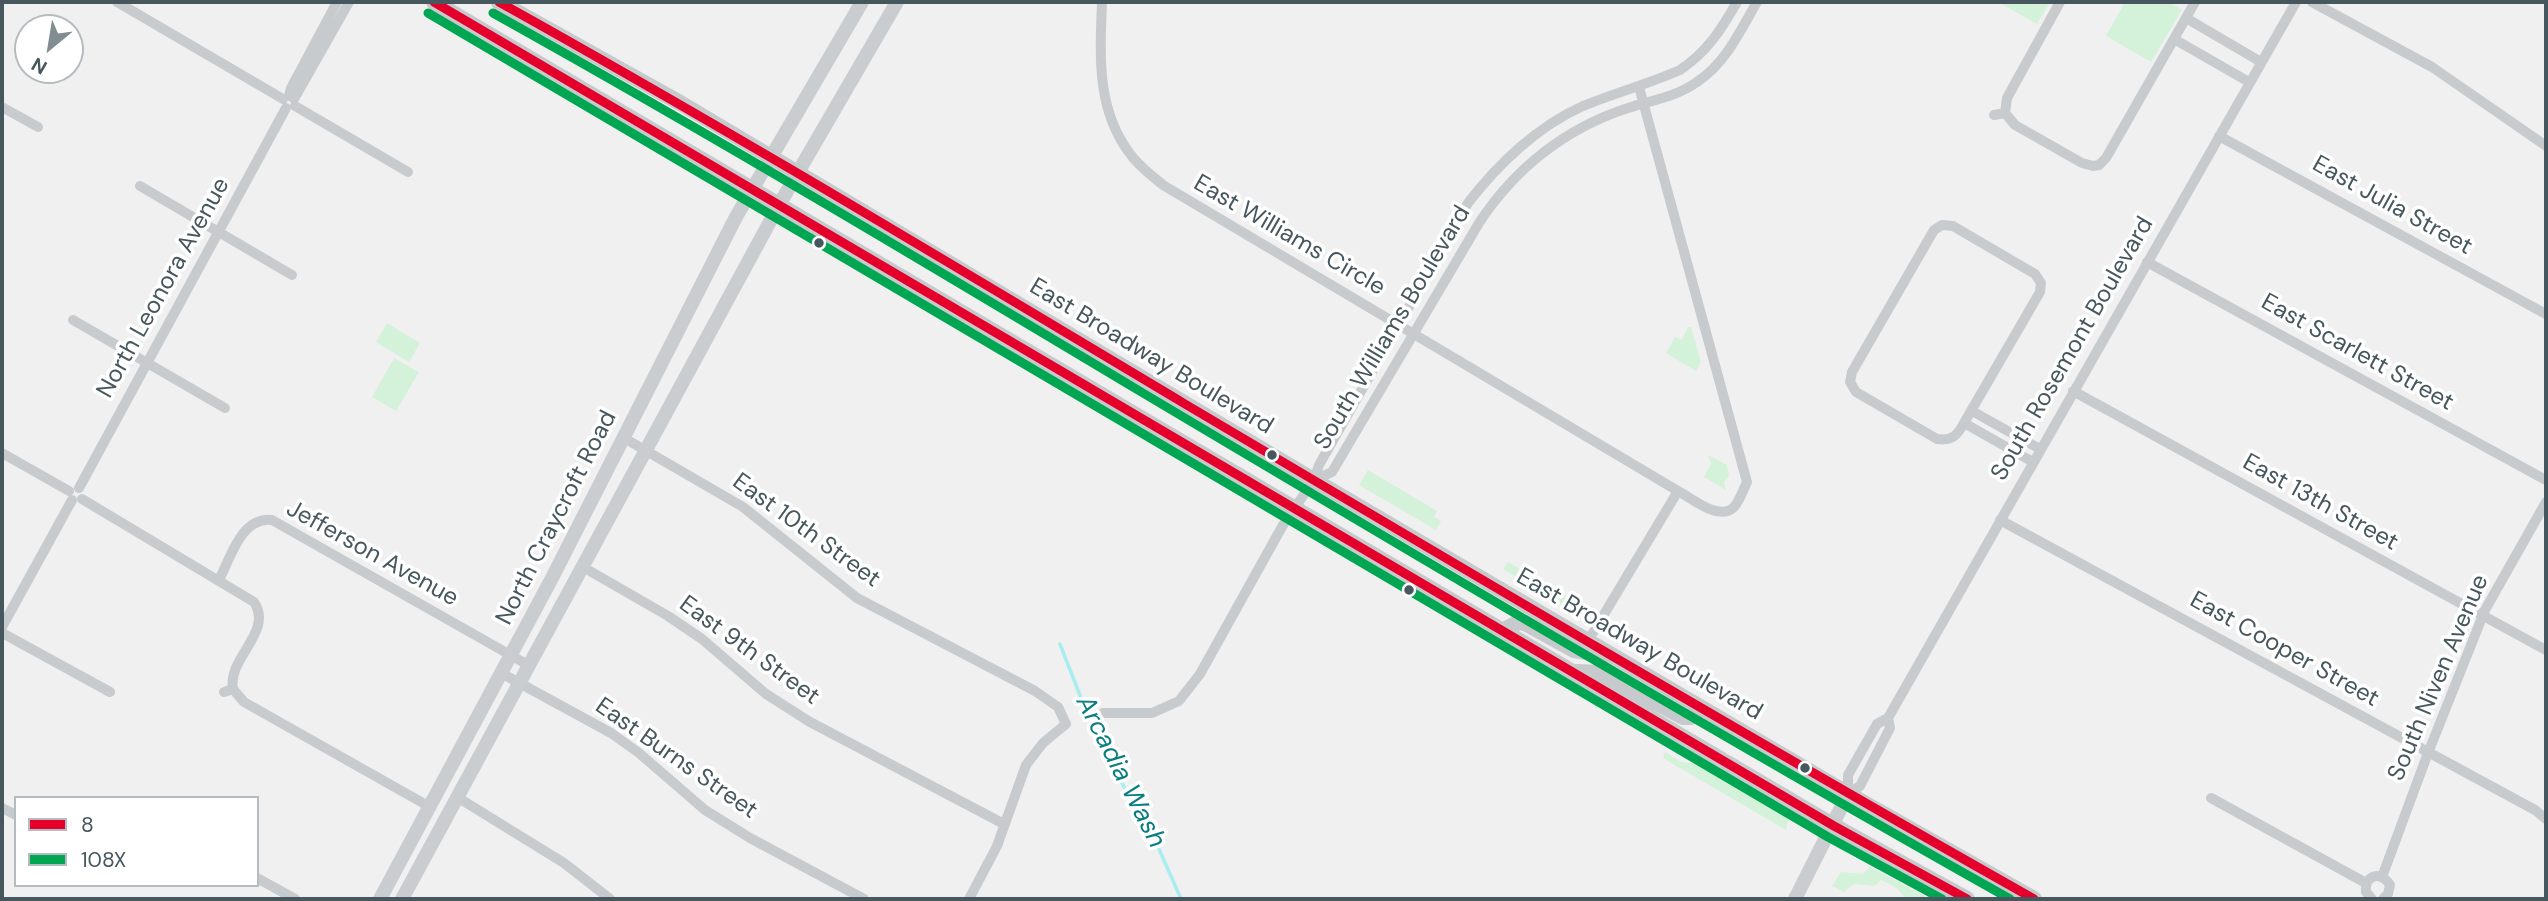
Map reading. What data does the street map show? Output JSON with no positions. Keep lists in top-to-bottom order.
{
  "streets": {
    "main road": ["East Broadway Boulevard", "North Craycroft Road"],
    "street": [
      "East Julia Street",
      "East Williams Circle",
      "North Leonora Avenue",
      "South Williams Boulevard",
      "South Rosemont Boulevard",
      "East Scarlett Street",
      "East 13th Street",
      "East 10th Street",
      "Jefferson Avenue",
      "East Cooper Street",
      "East 9th Street",
      "South Niven Avenue",
      "East Burns Street"
    ]
  },
  "crossings": [
    ["East Julia Street", "South Rosemont Boulevard"],
    ["East Williams Circle", "South Williams Boulevard"],
    ["South Williams Boulevard", "East Broadway Boulevard"],
    ["South Rosemont Boulevard", "East Scarlett Street"],
    ["South Rosemont Boulevard", "East Broadway Boulevard"],
    ["South Rosemont Boulevard", "East 13th Street"],
    ["South Rosemont Boulevard", "East Cooper Street"],
    ["East Broadway Boulevard", "North Craycroft Road"],
    ["East 13th Street", "South Niven Avenue"],
    ["North Craycroft Road", "East 10th Street"],
    ["North Craycroft Road", "Jefferson Avenue"],
    ["North Craycroft Road", "East 9th Street"],
    ["North Craycroft Road", "East Burns Street"],
    ["East 10th Street", "East 9th Street"],
    ["East Cooper Street", "South Niven Avenue"]
  ],
  "water": ["Arcadia Wash"],
  "lines": ["transit line 8", "transit line 108X"],
  "legend": ["8", "108X"],
  "north": "bottom left"
}
